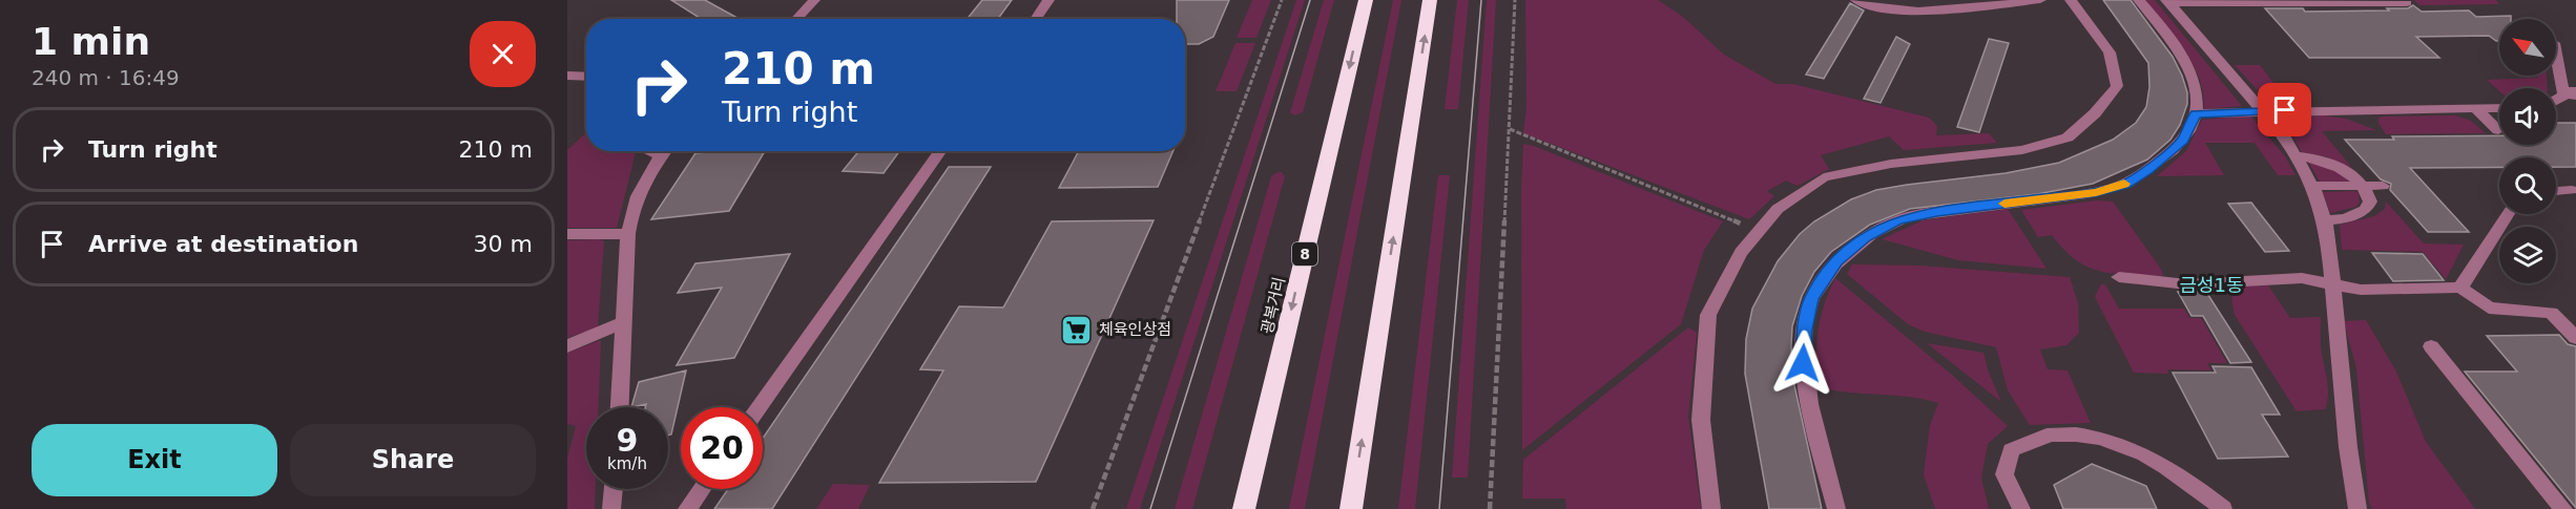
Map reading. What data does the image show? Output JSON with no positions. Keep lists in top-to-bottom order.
{
  "streets": {
    "highway": ["8", "광복거리"]
  },
  "districts": ["금성1동"],
  "places": {
    "supermarket": ["체육인상점"]
  },
  "north": "top left",
  "page": {
    "heading": ["1 min", "240 m · 16:49"],
    "turn": ["210 m", "Turn right"],
    "list": [
      {
        "name": "Turn right",
        "value": "210 m"
      },
      {
        "name": "Arrive at destination",
        "value": "30 m"
      }
    ],
    "speed": "9 km/h",
    "limit": "20",
    "buttons": ["Exit", "Share"]
  }
}
